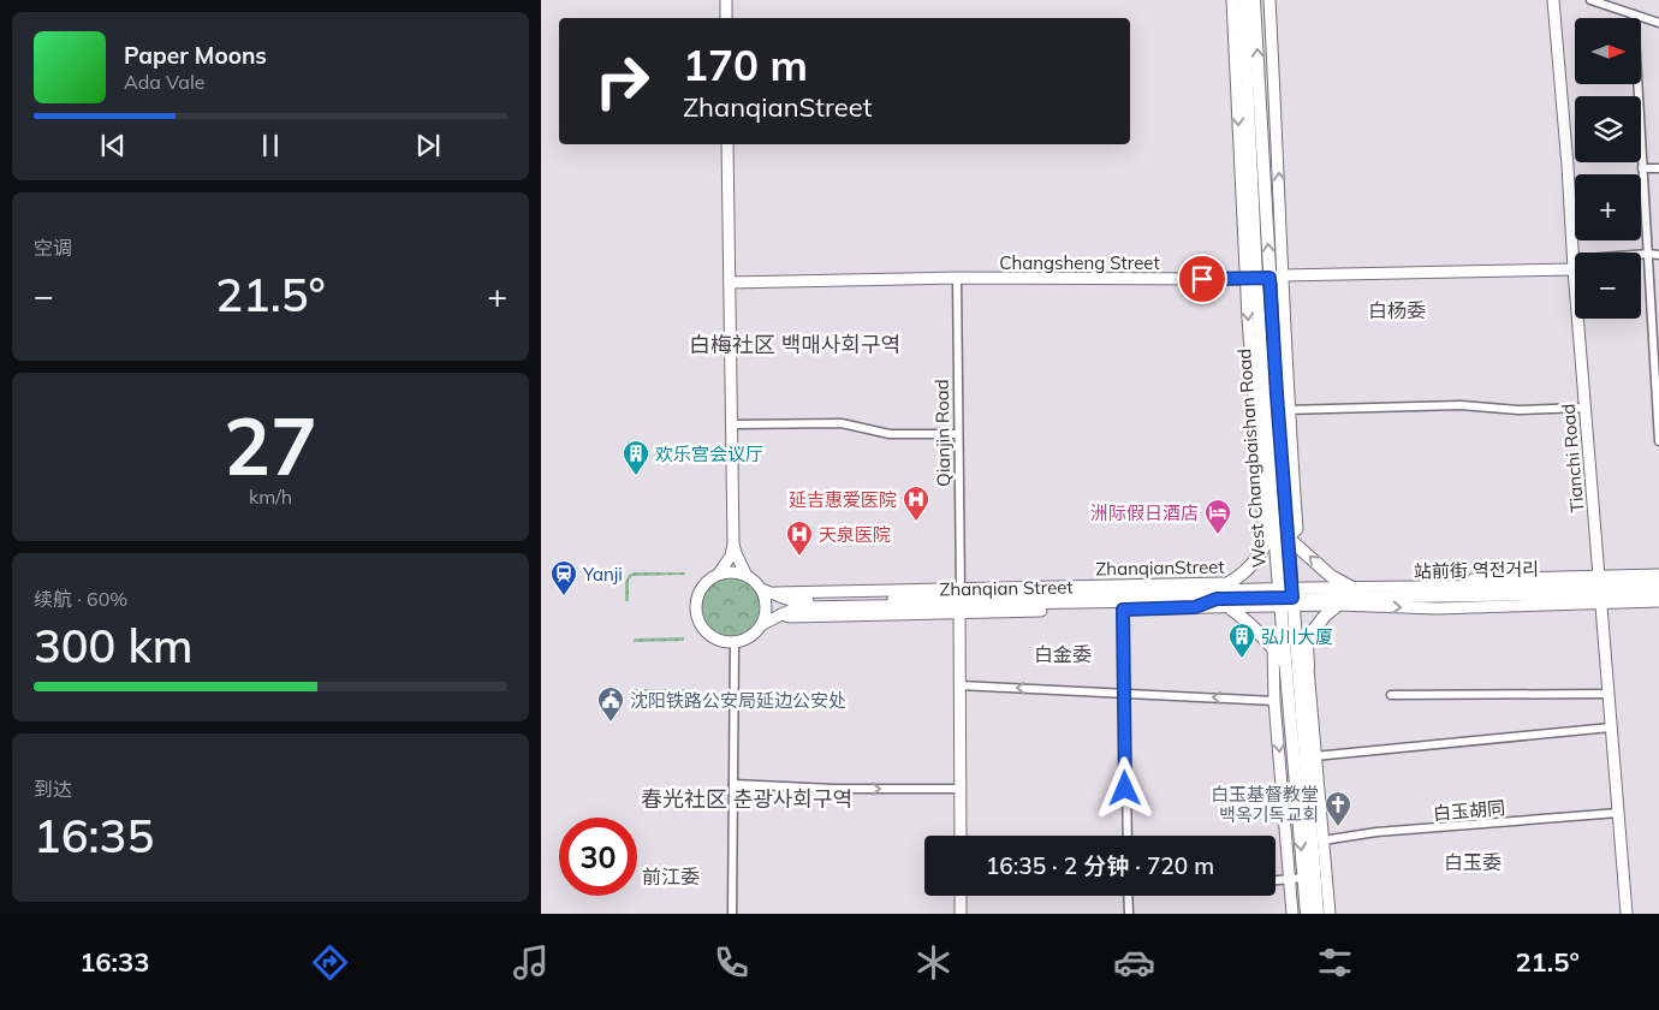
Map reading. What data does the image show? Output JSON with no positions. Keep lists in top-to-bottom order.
{
  "streets": {
    "main road": ["West Changbaishan Road"],
    "street": [
      "Changsheng Street",
      "Qianjin Road",
      "Tianchi Road",
      "ZhanqianStreet",
      "站前街 역전거리",
      "Zhanqian Street",
      "白玉胡同"
    ]
  },
  "crossings": [
    ["Changsheng Street", "Qianjin Road"],
    ["Changsheng Street", "West Changbaishan Road"],
    ["Changsheng Street", "Tianchi Road"],
    ["Qianjin Road", "ZhanqianStreet"],
    ["Qianjin Road", "Zhanqian Street"],
    ["West Changbaishan Road", "ZhanqianStreet"],
    ["West Changbaishan Road", "Zhanqian Street"],
    ["Tianchi Road", "ZhanqianStreet"],
    ["Tianchi Road", "站前街 역전거리"],
    ["Tianchi Road", "白玉胡同"],
    ["ZhanqianStreet", "站前街 역전거리"],
    ["ZhanqianStreet", "Zhanqian Street"]
  ],
  "districts": [
    "白杨委",
    "白梅社区 백매사회구역",
    "白金委",
    "春光社区 춘광사회구역",
    "白玉委",
    "前江委"
  ],
  "places": {
    "building": ["欢乐宫会议厅", "弘川大厦"],
    "hospital": ["延吉惠爱医院", "天泉医院"],
    "hotel": ["洲际假日酒店"],
    "station": ["Yanji"],
    "public building": ["沈阳铁路公安局延边公安处"],
    "church": ["白玉基督教堂 백옥기독교회"]
  },
  "north": "right",
  "page": {
    "map_buttons": ["+", "−"],
    "turn": ["170 m", "ZhanqianStreet"],
    "song": ["Paper Moons", "Ada Vale"],
    "tile": [
      "空调",
      ["27", "km/h"],
      ["续航 · 60%", "300 km"],
      ["到达", "16:35"]
    ],
    "heat": ["−", "21.5°", "+"],
    "limit": "30",
    "trip": "16:35 · 2 分钟 · 720 m",
    "tabs": ["16:33", "21.5°"]
  }
}
